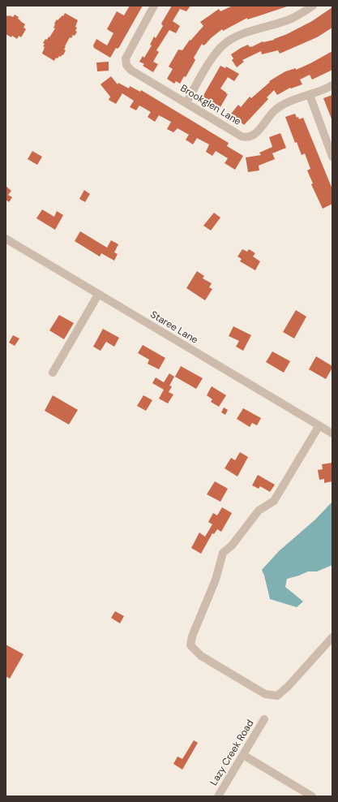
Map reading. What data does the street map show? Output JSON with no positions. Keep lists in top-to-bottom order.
{
  "streets": {
    "street": ["Brookglen Lane", "Staree Lane", "Lazy Creek Road"]
  }
}
